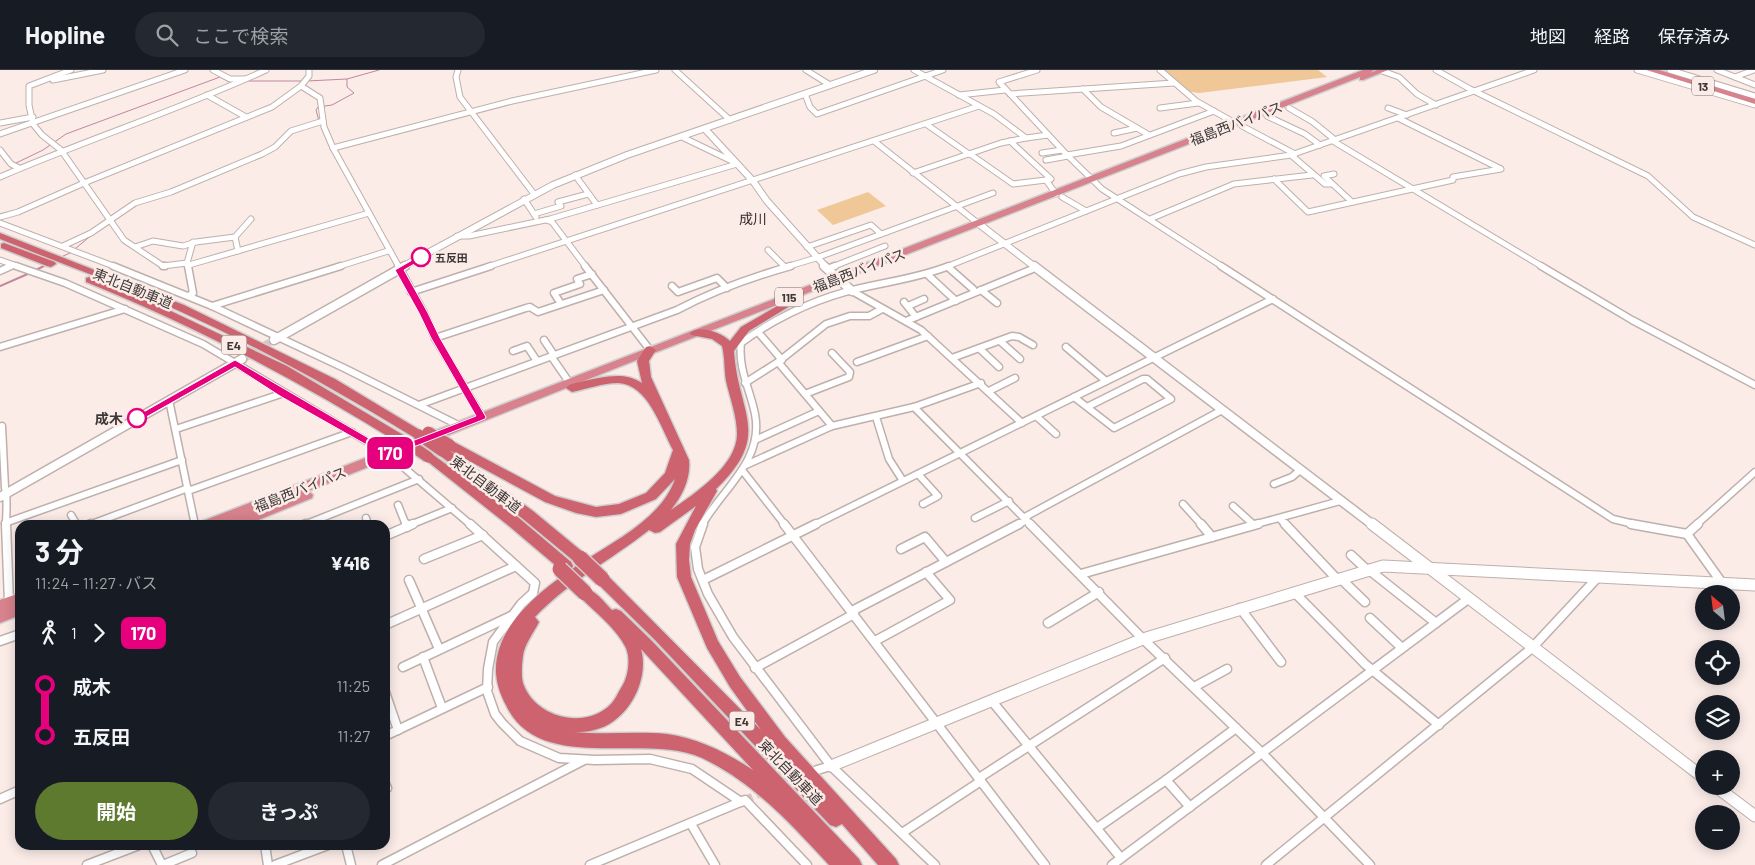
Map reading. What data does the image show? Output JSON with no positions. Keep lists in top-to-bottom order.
{
  "streets": {
    "highway": [
      "13",
      "福島西バイパス",
      "東北自動車道",
      "115",
      "E4"
    ]
  },
  "districts": ["成川"],
  "places": ["五反田", "成木"],
  "lines": ["bus line 170"],
  "north": "top left",
  "page": {
    "header": "Hopline",
    "search": "ここで検索",
    "nav": ["地図", "経路", "保存済み"],
    "on_map": "170",
    "heading": ["3 分", "11:24 – 11:27 · バス", "¥416"],
    "map_buttons": ["+", "−"],
    "legs": ["1", "170"],
    "list": [
      {
        "name": "成木",
        "value": "11:25"
      },
      {
        "name": "五反田",
        "value": "11:27"
      }
    ],
    "buttons": ["開始", "きっぷ"]
  }
}
